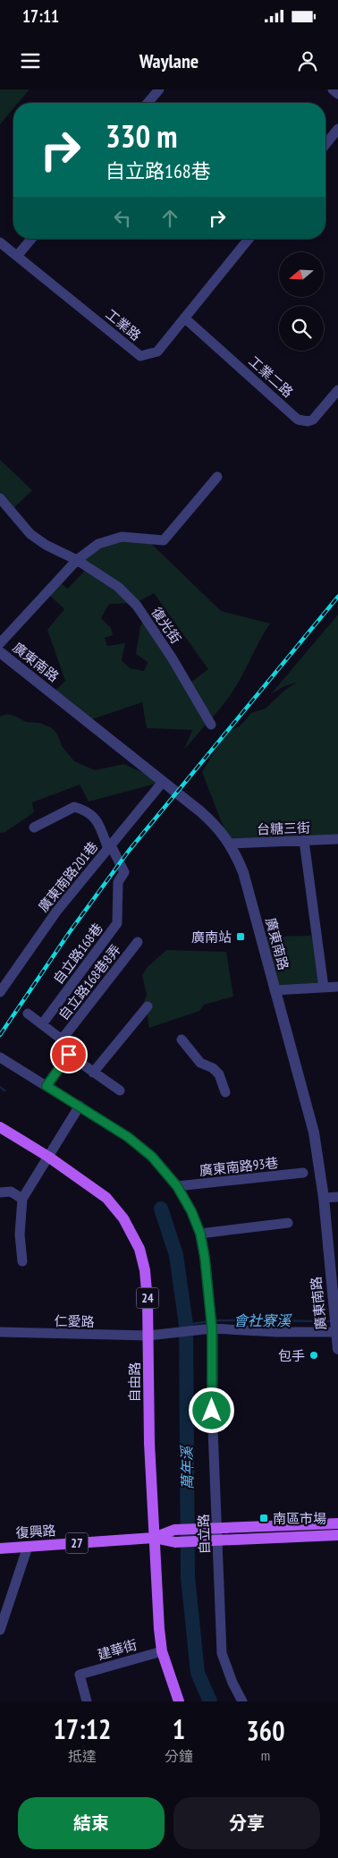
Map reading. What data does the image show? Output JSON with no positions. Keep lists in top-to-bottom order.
{
  "streets": {
    "main road": [
      "24",
      "自由路",
      "復興路",
      "27"
    ],
    "street": [
      "工業路",
      "工業二路",
      "復光街",
      "廣東南路",
      "台糖三街",
      "廣東南路201巷",
      "自立路168巷",
      "自立路168巷8弄",
      "廣東南路93巷",
      "仁愛路",
      "自立路",
      "建華街"
    ]
  },
  "crossings": [
    ["工業路", "工業二路"],
    ["廣東南路", "台糖三街"],
    ["廣東南路", "廣東南路201巷"],
    ["廣東南路", "仁愛路"],
    ["廣東南路201巷", "自立路168巷"],
    ["廣東南路93巷", "自立路"],
    ["仁愛路", "自由路"],
    ["仁愛路", "自立路"],
    ["自由路", "復興路"],
    ["自由路", "建華街"],
    ["復興路", "自立路"],
    ["復興路", "27"],
    ["自立路", "27"]
  ],
  "water": ["會社寮溪", "萬年溪"],
  "places": {
    "transit": ["廣南站", "南區市場"],
    "other": ["包手"]
  },
  "north": "left",
  "page": {
    "status": "17:11",
    "header": "Waylane",
    "turn": ["330 m", "自立路168巷"],
    "eta": [
      "17:12",
      "抵達",
      "1",
      "分鐘",
      "360",
      "m"
    ],
    "buttons": ["結束", "分享"]
  }
}
